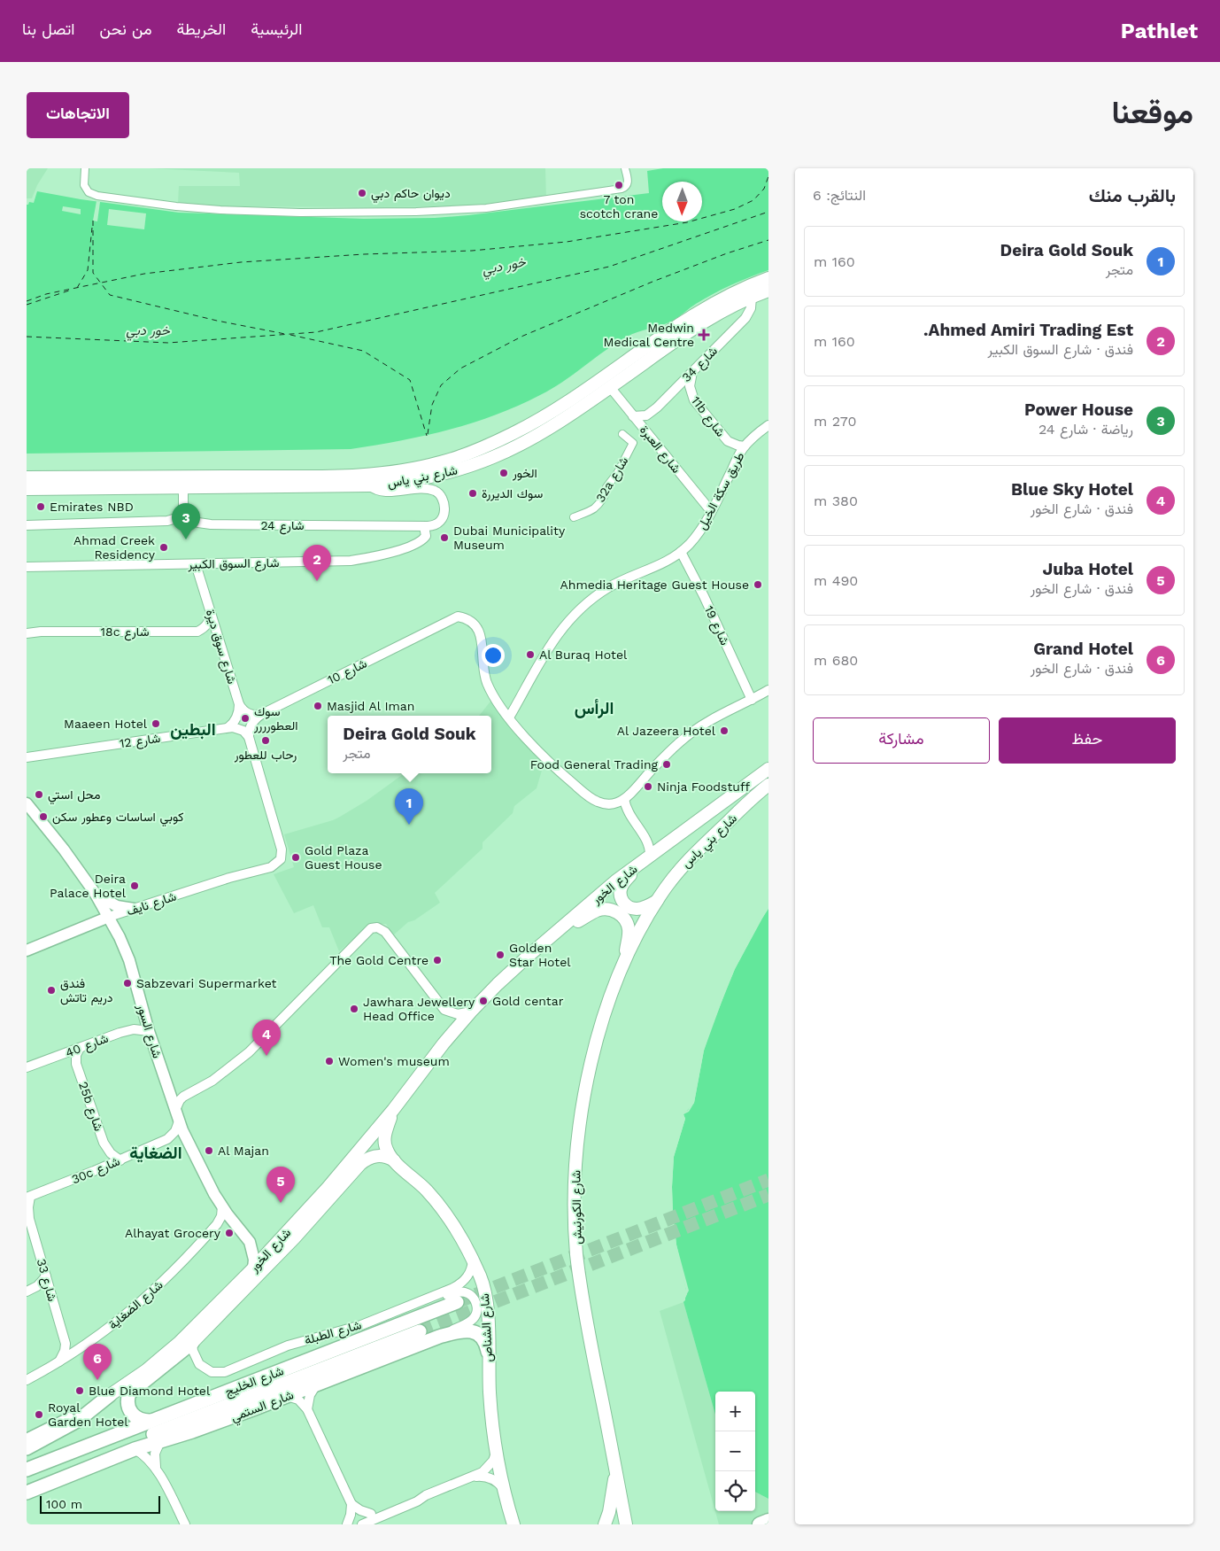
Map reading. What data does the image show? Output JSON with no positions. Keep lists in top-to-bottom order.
{
  "streets": {
    "main road": [
      "شارع بني ياس",
      "شارع الخور",
      "شارع الكورنيش",
      "شارع الشناص",
      "شارع الخليج",
      "شارع الستمي"
    ],
    "street": [
      "شارع 34",
      "11b شارع",
      "شارع العبرة",
      "32a شارع",
      "طريق سكة الخيل",
      "شارع 24",
      "شارع السوق الكبير",
      "شارع 19",
      "18c شارع",
      "شارع سوق ديرة",
      "شارع 10",
      "شارع 12",
      "شارع نايف",
      "شارع السور",
      "شارع 40",
      "25b شارع",
      "30c شارع",
      "شارع 33",
      "شارع الضغاية",
      "شارع الطبلة"
    ]
  },
  "crossings": [
    ["شارع 34", "11b شارع"],
    ["شارع 34", "شارع العبرة"],
    ["شارع 34", "شارع بني ياس"],
    ["11b شارع", "طريق سكة الخيل"],
    ["شارع العبرة", "شارع بني ياس"],
    ["شارع العبرة", "طريق سكة الخيل"],
    ["شارع بني ياس", "شارع 24"],
    ["شارع بني ياس", "شارع الكورنيش"],
    ["طريق سكة الخيل", "شارع 19"],
    ["طريق سكة الخيل", "شارع 10"],
    ["شارع 24", "شارع السوق الكبير"],
    ["شارع السوق الكبير", "شارع سوق ديرة"],
    ["18c شارع", "شارع سوق ديرة"],
    ["شارع الخور", "شارع السور"],
    ["شارع الخور", "شارع الشناص"],
    ["شارع الخور", "شارع الطبلة"],
    ["شارع نايف", "شارع السور"],
    ["شارع السور", "شارع 40"],
    ["شارع السور", "30c شارع"],
    ["شارع السور", "شارع الضغاية"],
    ["شارع 40", "25b شارع"],
    ["25b شارع", "30c شارع"],
    ["30c شارع", "شارع 33"],
    ["شارع 33", "شارع الضغاية"],
    ["شارع الشناص", "شارع الطبلة"],
    ["شارع الشناص", "شارع الستمي"]
  ],
  "districts": ["الرأس", "البطين", "الضغاية"],
  "water": ["خور دبي"],
  "places": {
    "other": [
      "7 ton scotch crane",
      "ديوان حاكم دبي",
      "الخور",
      "سوك الديررة",
      "Emirates NBD",
      "Dubai Municipality Museum",
      "Ahmad Creek Residency",
      "Ahmedia Heritage Guest House",
      "Al Buraq Hotel",
      "Masjid Al Iman",
      "سوك العطورررر",
      "Maaeen Hotel",
      "Al Jazeera Hotel",
      "رحاب للعطور",
      "Food General Trading",
      "Ninja Foodstuff",
      "محل استي",
      "كوبي اساسات وعطور سكن",
      "Gold Plaza Guest House",
      "Deira Palace Hotel",
      "Golden Star Hotel",
      "The Gold Centre",
      "Sabzevari Supermarket",
      "فندق دريم تاتش",
      "Gold centar",
      "Jawhara Jewellery Head Office",
      "Women's museum",
      "Al Majan",
      "Alhayat Grocery",
      "Blue Diamond Hotel",
      "Royal Garden Hotel"
    ],
    "health": ["Medwin Medical Centre"]
  },
  "scale_bar": "100 m",
  "north": "bottom",
  "page": {
    "header": "Pathlet",
    "nav": [
      "الرئيسية",
      "الخريطة",
      "من نحن",
      "اتصل بنا"
    ],
    "title": "موقعنا",
    "buttons": [
      "الاتجاهات",
      ["حفظ", "مشاركة"]
    ],
    "heading": ["بالقرب منك", "النتائج: 6"],
    "list": [
      {
        "mark": "1",
        "name": "Deira Gold Souk",
        "note": "متجر",
        "value": "160 m"
      },
      {
        "mark": "2",
        "name": "Ahmed Amiri Trading Est.",
        "note": "فندق · شارع السوق الكبير",
        "value": "160 m"
      },
      {
        "mark": "3",
        "name": "Power House",
        "note": "رياضة · شارع 24",
        "value": "270 m"
      },
      {
        "mark": "4",
        "name": "Blue Sky Hotel",
        "note": "فندق · شارع الخور",
        "value": "380 m"
      },
      {
        "mark": "5",
        "name": "Juba Hotel",
        "note": "فندق · شارع الخور",
        "value": "490 m"
      },
      {
        "mark": "6",
        "name": "Grand Hotel",
        "note": "فندق · شارع الخور",
        "value": "680 m"
      }
    ],
    "pins": [
      "3",
      "2",
      "1",
      "4",
      "5",
      "6"
    ],
    "popup": ["Deira Gold Souk", "متجر"],
    "map_buttons": ["+", "−"],
    "scale": "100 m"
  }
}
